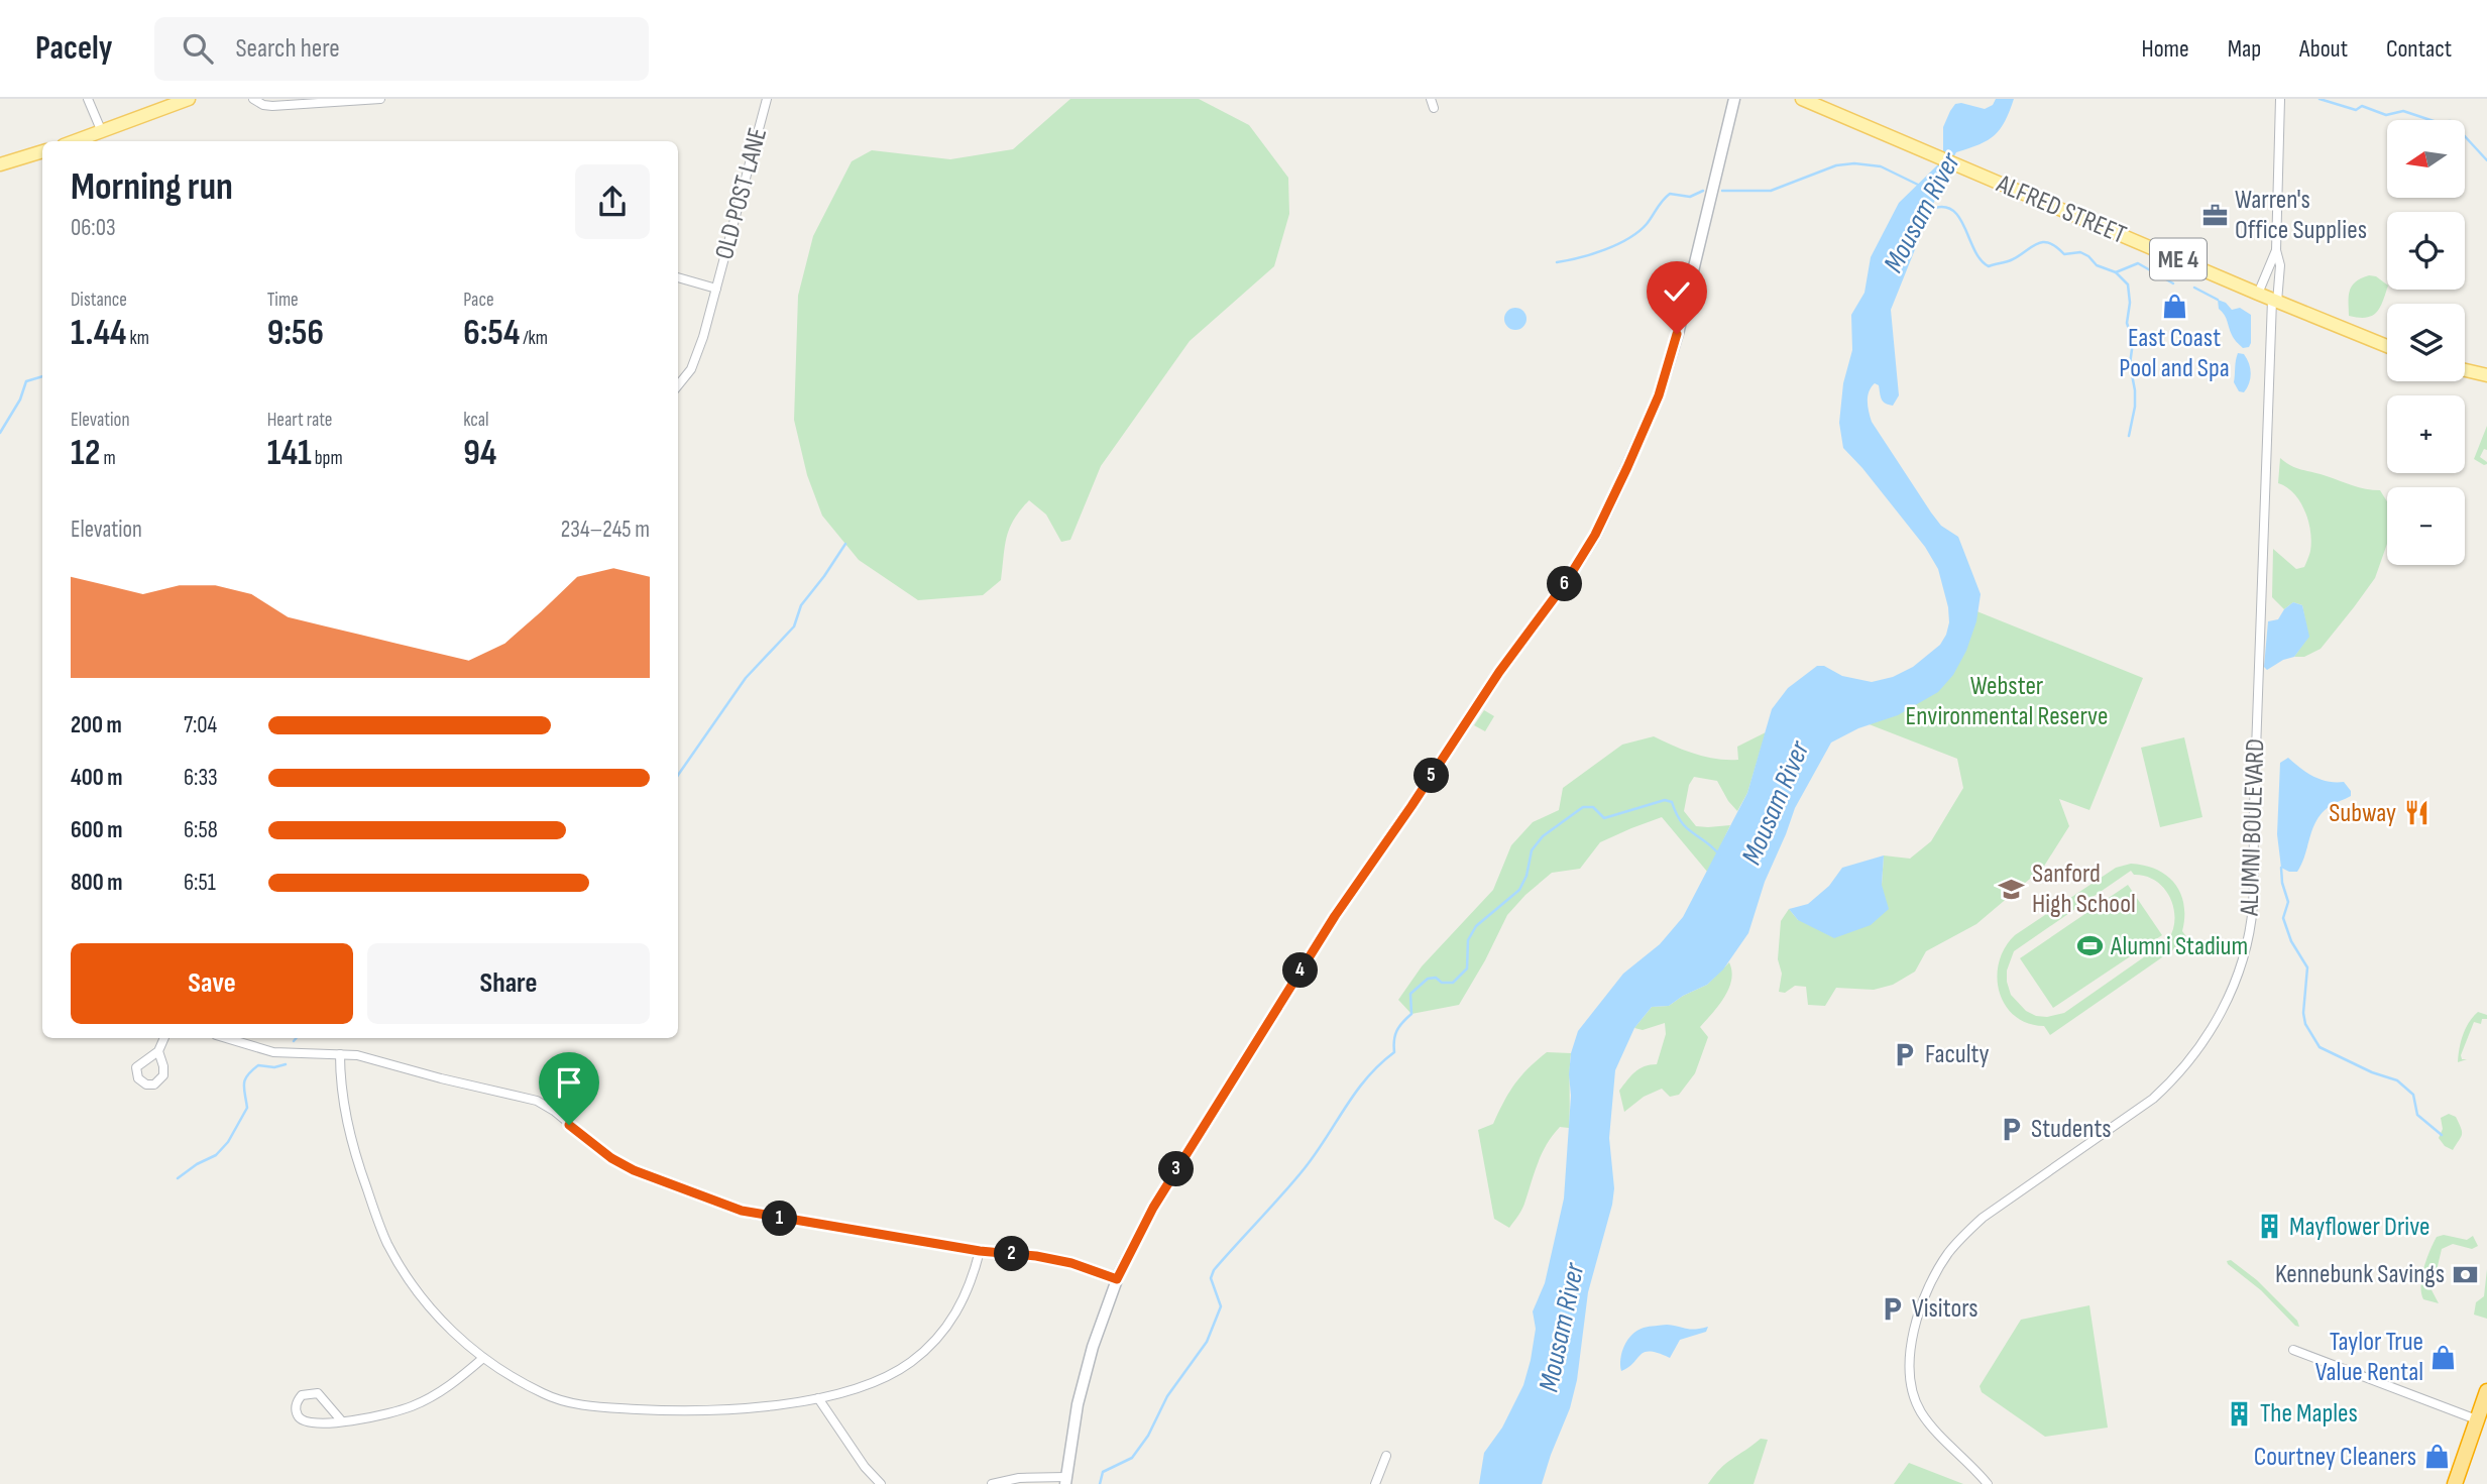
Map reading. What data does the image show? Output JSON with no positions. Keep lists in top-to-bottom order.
{
  "streets": {
    "main road": ["ALFRED STREET", "ME 4"],
    "street": ["OLD POST LANE", "ALUMNI BOULEVARD"]
  },
  "crossings": [
    ["ALFRED STREET", "ALUMNI BOULEVARD"]
  ],
  "water": ["Mousam River"],
  "parks": ["Webster Environmental Reserve"],
  "places": {
    "office": ["Warren's Office Supplies"],
    "shop": ["East Coast Pool and Spa", "Taylor True Value Rental", "Courtney Cleaners"],
    "restaurant": ["Subway"],
    "school or university": ["Sanford High School"],
    "sports": ["Alumni Stadium"],
    "parking": ["Faculty", "Students", "Visitors"],
    "building": ["Mayflower Drive", "The Maples"],
    "bank": ["Kennebunk Savings"]
  },
  "north": "left",
  "page": {
    "header": "Pacely",
    "search": "Search here",
    "nav": [
      "Home",
      "Map",
      "About",
      "Contact"
    ],
    "map_buttons": ["+", "−"],
    "heading": ["Morning run", "06:03"],
    "stats": [
      ["Distance", "1.44 km"],
      ["Time", "9:56"],
      ["Pace", "6:54 /km"],
      ["Elevation", "12 m"],
      ["Heart rate", "141 bpm"],
      ["kcal", "94"]
    ],
    "chart": ["Elevation", "234–245 m"],
    "pins": [
      "6",
      "5",
      "4",
      "3",
      "1",
      "2"
    ],
    "list": [
      {
        "name": "200 m",
        "note": "7:04"
      },
      {
        "name": "400 m",
        "note": "6:33"
      },
      {
        "name": "600 m",
        "note": "6:58"
      },
      {
        "name": "800 m",
        "note": "6:51"
      }
    ],
    "buttons": ["Save", "Share"]
  }
}
